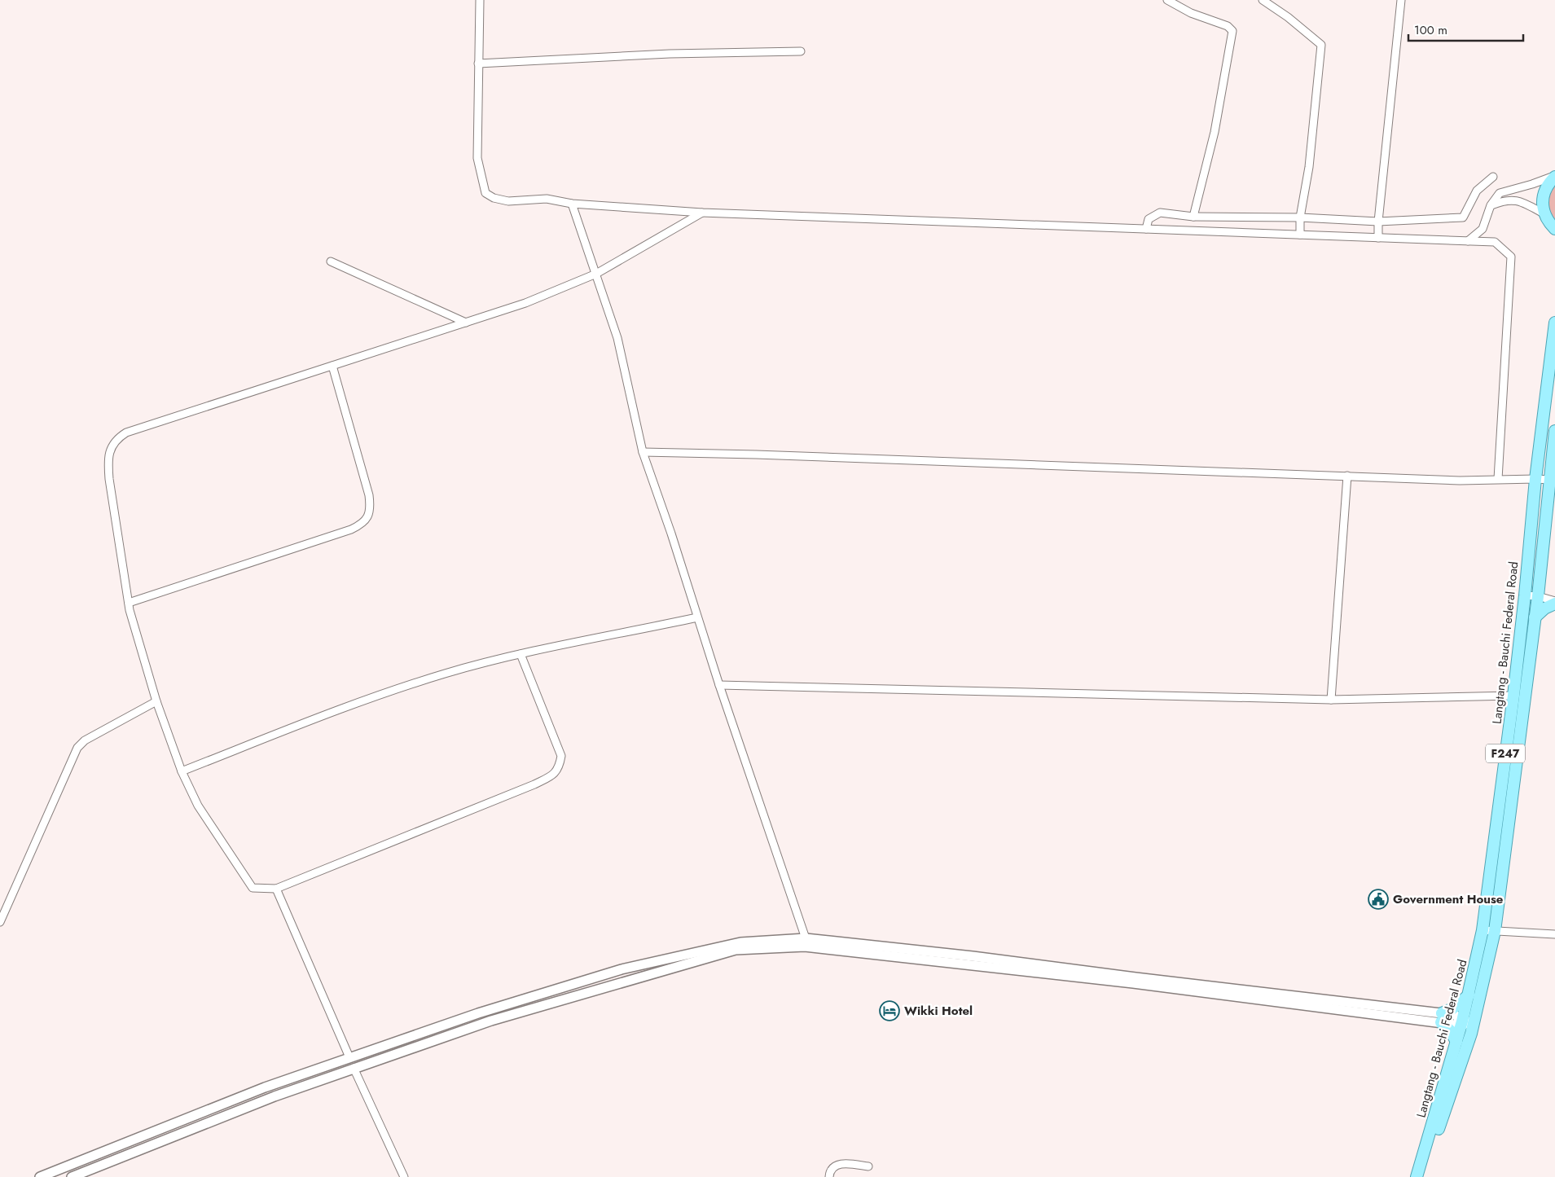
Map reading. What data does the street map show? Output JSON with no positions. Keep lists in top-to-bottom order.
{
  "streets": {
    "main road": ["Langtang - Bauchi Federal Road", "F247"]
  },
  "places": {
    "public building": ["Government House"],
    "hotel": ["Wikki Hotel"]
  },
  "scale_bar": "100 m"
}
